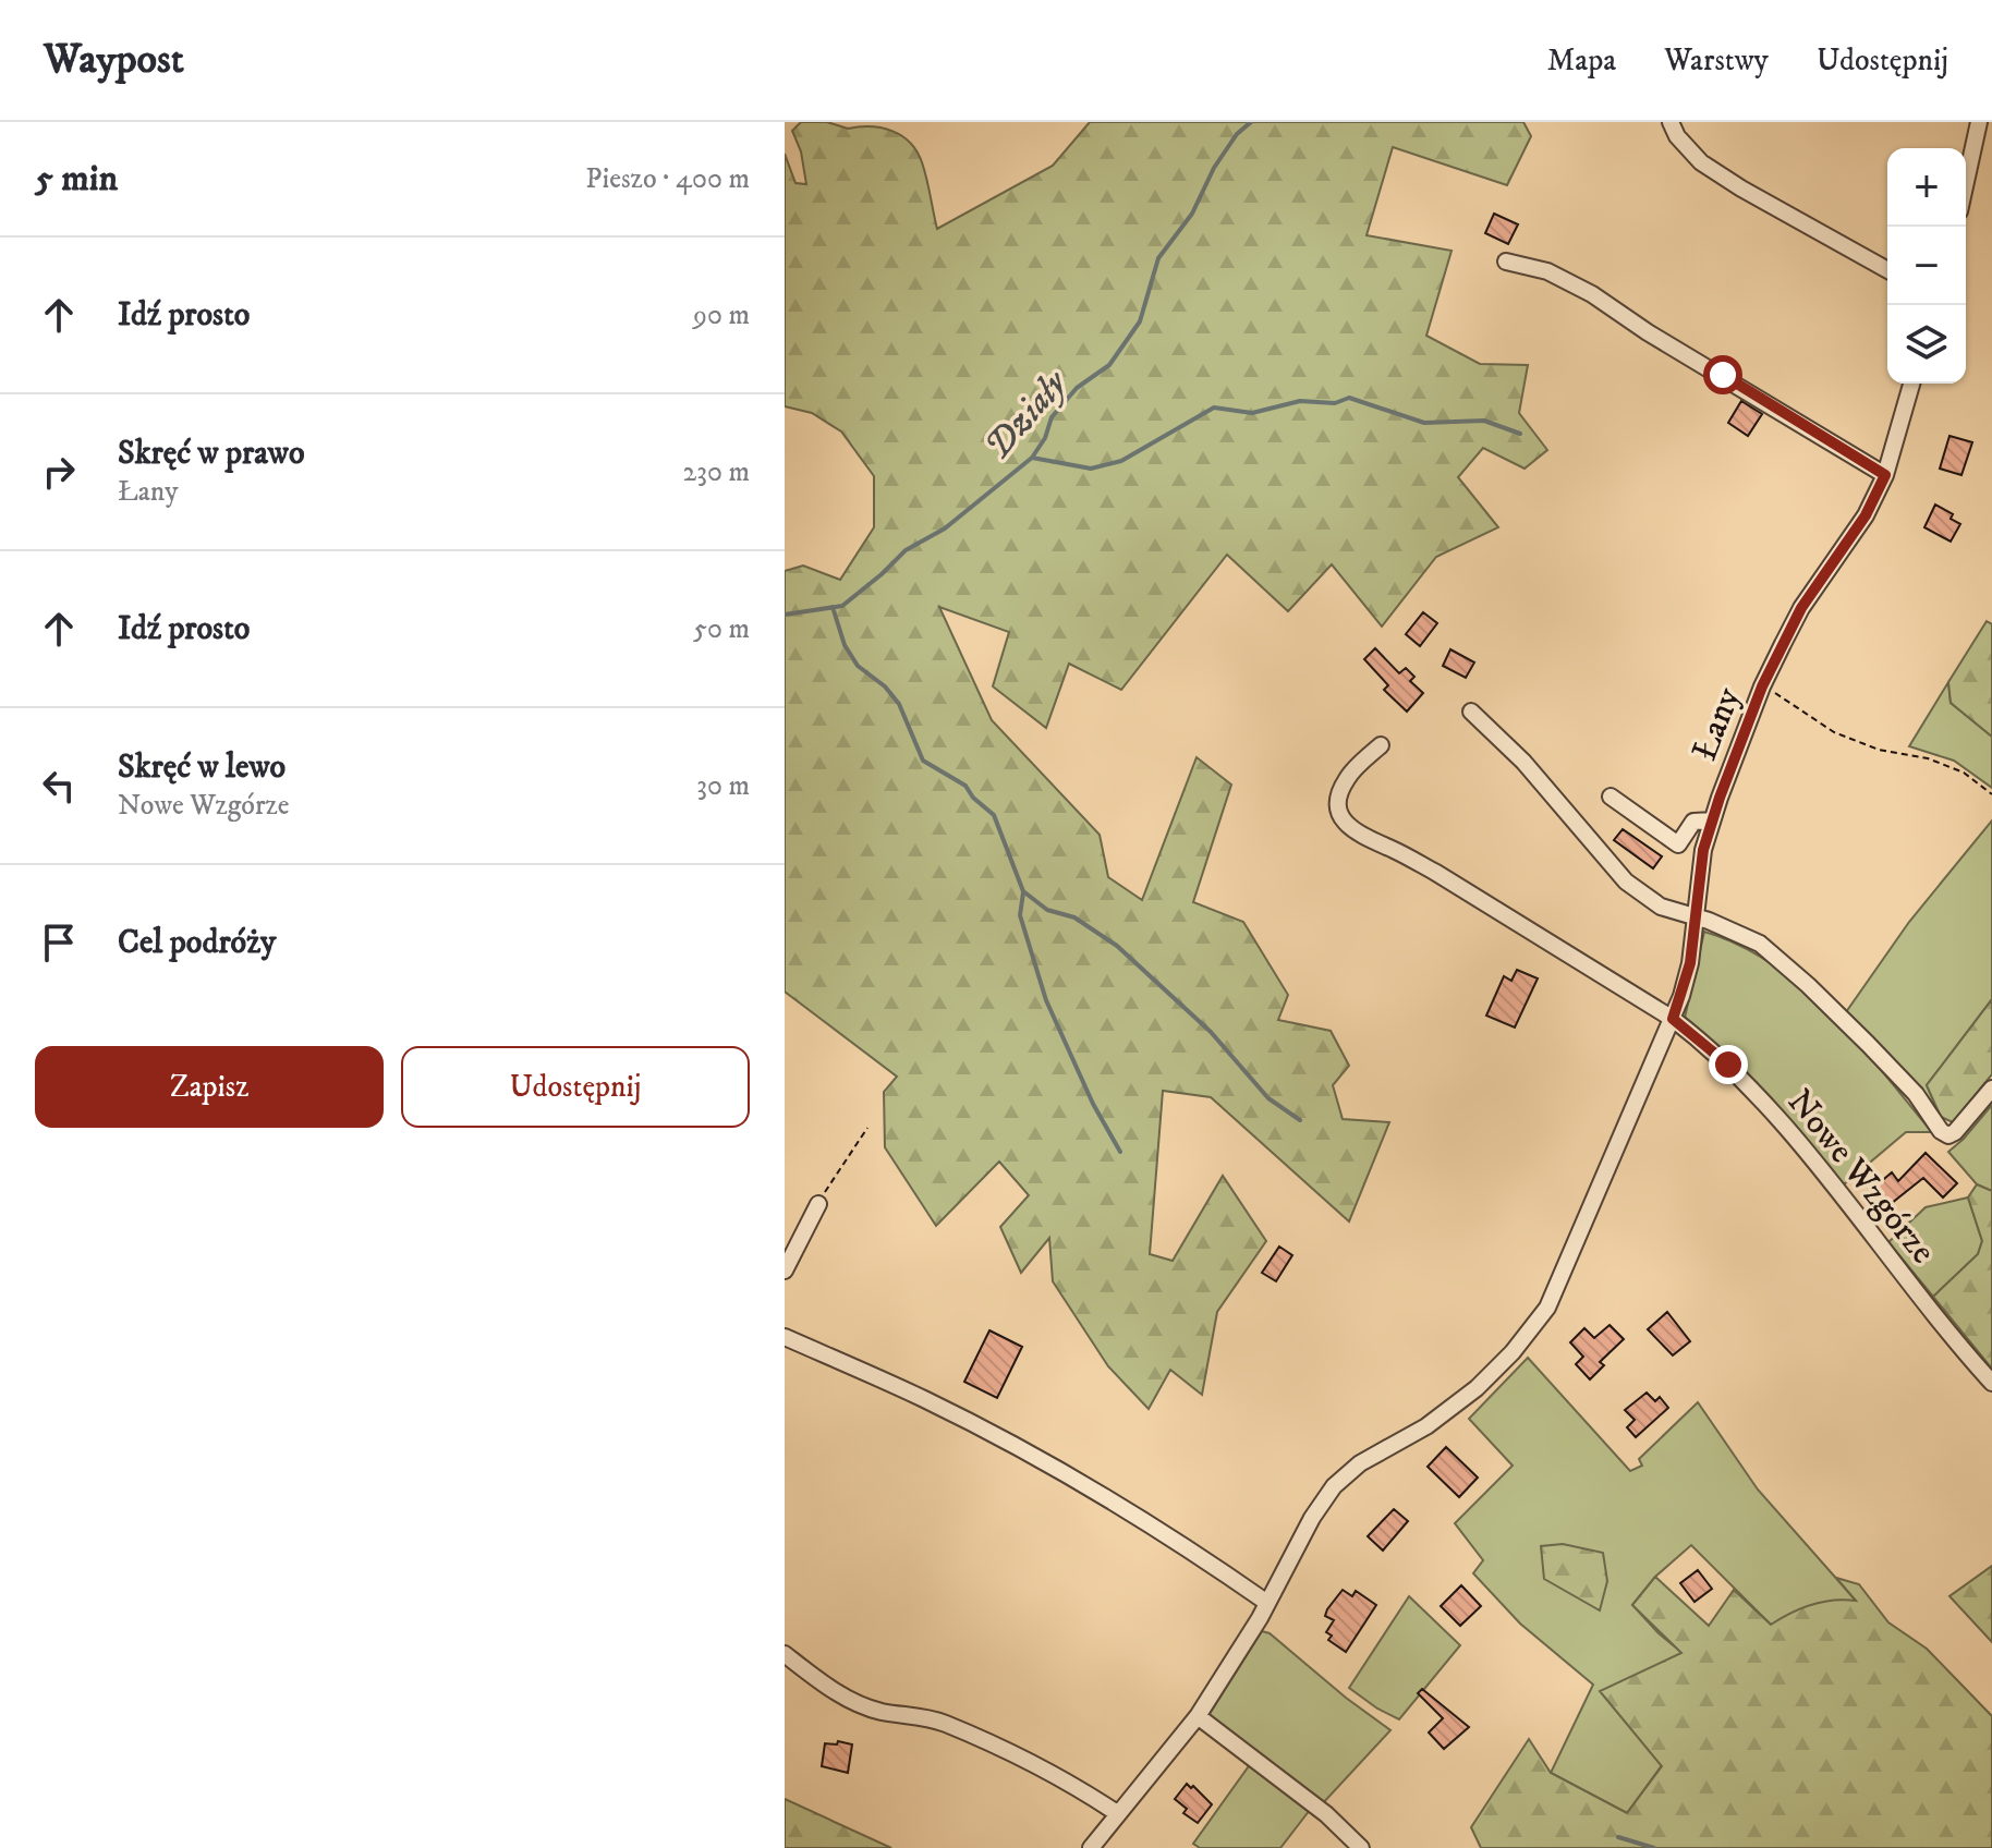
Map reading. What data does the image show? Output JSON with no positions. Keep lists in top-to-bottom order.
{
  "streets": {
    "street": ["Łany", "Nowe Wzgórze"]
  },
  "crossings": [
    ["Łany", "Nowe Wzgórze"]
  ],
  "water": ["Działy"],
  "page": {
    "header": "Waypost",
    "nav": ["Mapa", "Warstwy", "Udostępnij"],
    "heading": ["5 min", "Pieszo · 400 m"],
    "map_buttons": ["+", "−"],
    "list": [
      ["Idź prosto", "90 m"],
      ["Skręć w prawo", "Łany", "230 m"],
      ["Idź prosto", "50 m"],
      ["Skręć w lewo", "Nowe Wzgórze", "30 m"],
      "Cel podróży"
    ],
    "buttons": ["Zapisz", "Udostępnij"]
  }
}
